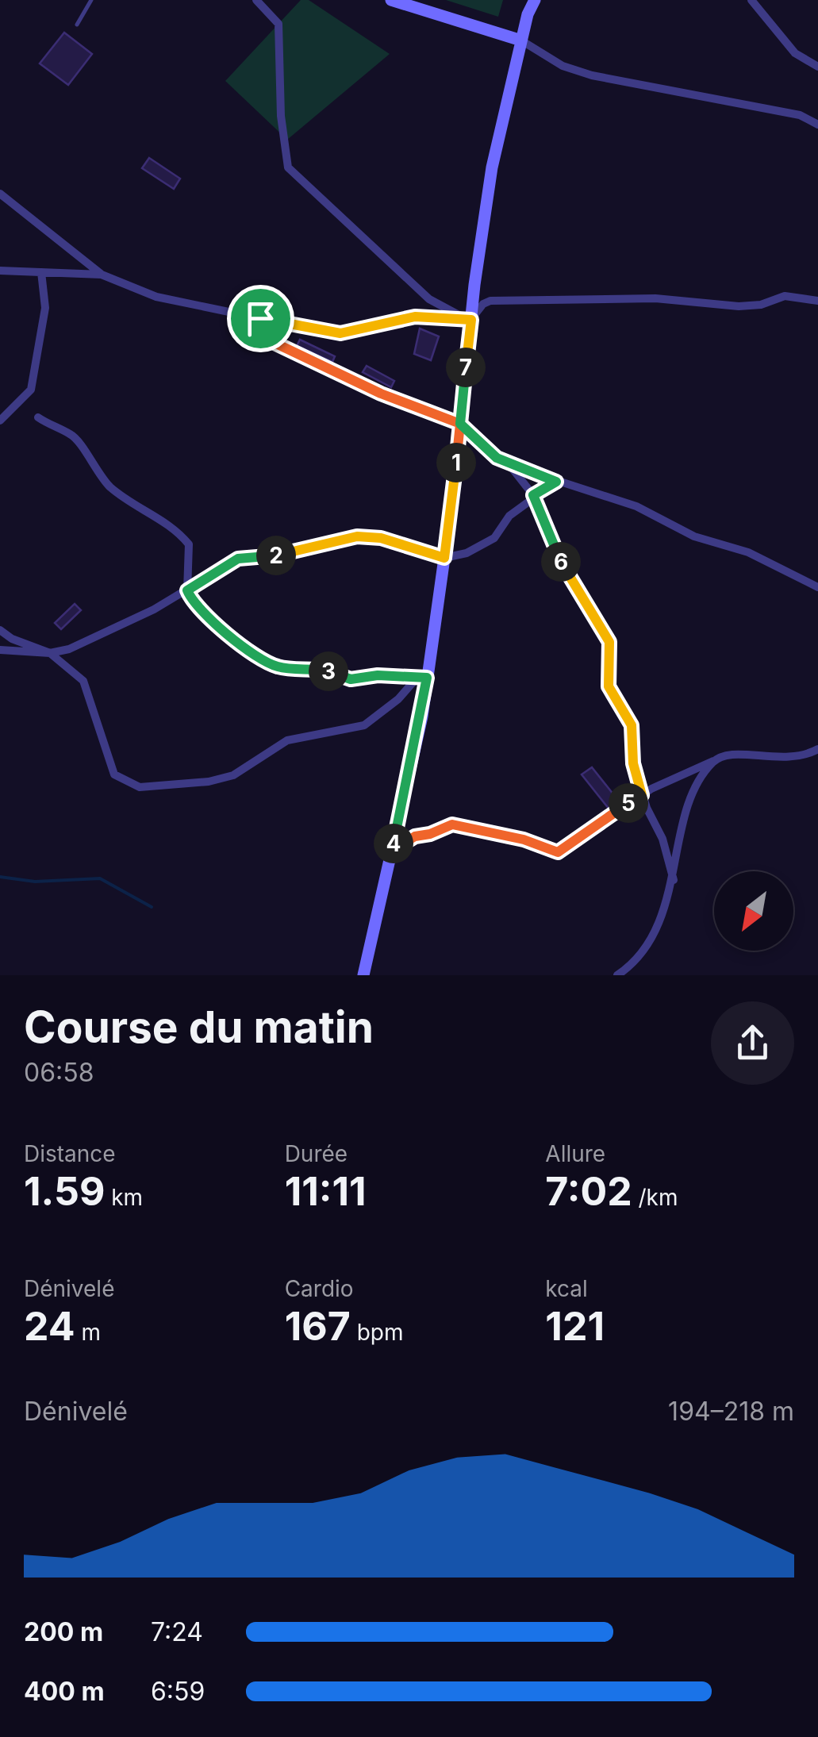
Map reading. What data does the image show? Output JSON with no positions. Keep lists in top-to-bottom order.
{
  "north": "bottom left",
  "page": {
    "pins": [
      "7",
      "1",
      "2",
      "6",
      "3",
      "5",
      "4"
    ],
    "heading": ["Course du matin", "06:58"],
    "stats": [
      ["Distance", "1.59 km"],
      ["Durée", "11:11"],
      ["Allure", "7:02 /km"],
      ["Dénivelé", "24 m"],
      ["Cardio", "167 bpm"],
      ["kcal", "121"]
    ],
    "chart": ["Dénivelé", "194–218 m"],
    "list": [
      {
        "name": "200 m",
        "note": "7:24"
      },
      {
        "name": "400 m",
        "note": "6:59"
      }
    ]
  }
}
